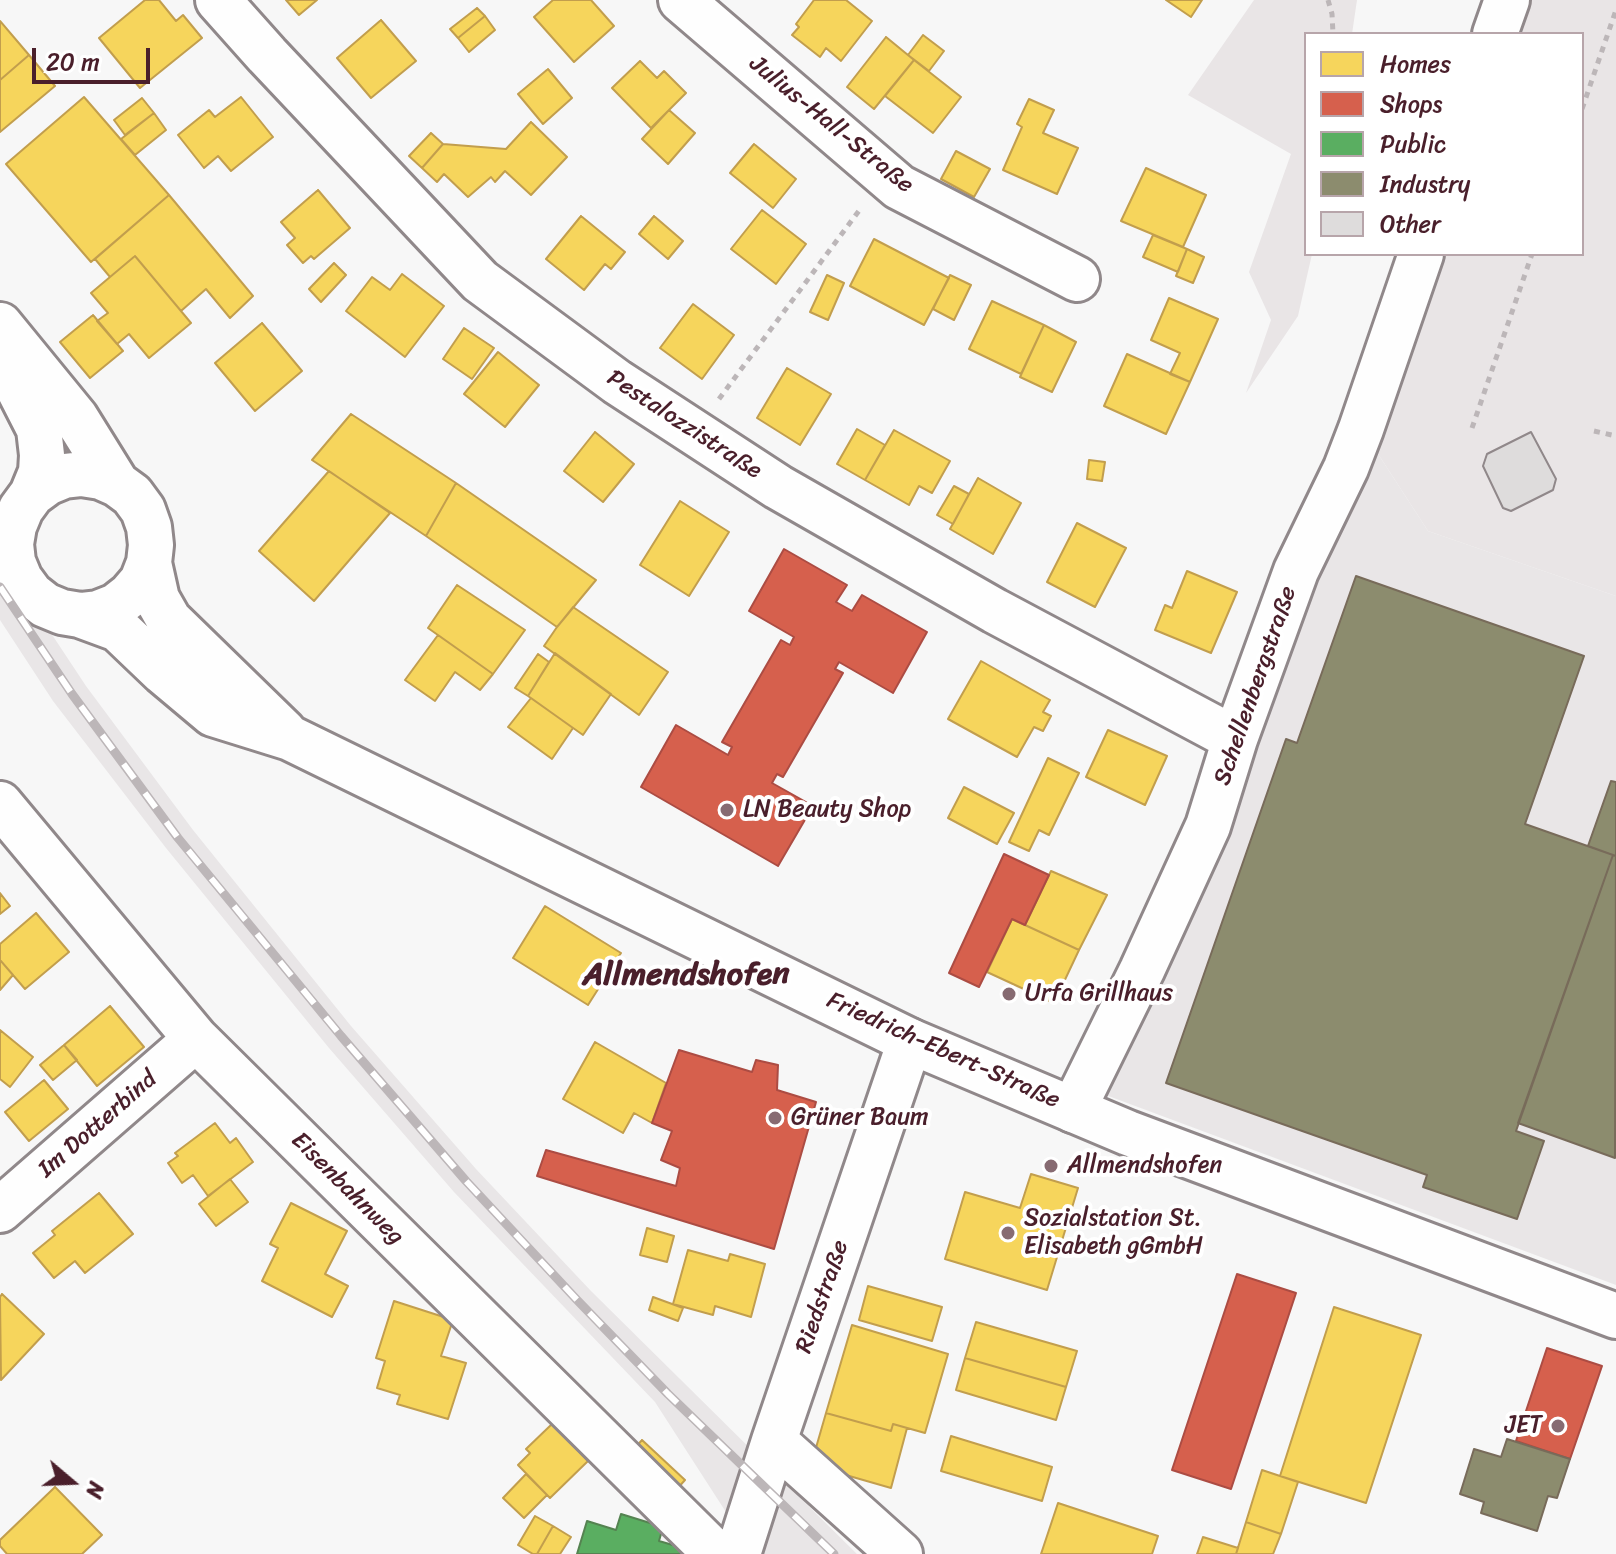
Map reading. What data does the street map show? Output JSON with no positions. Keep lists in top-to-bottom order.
{
  "streets": {
    "street": [
      "Julius-Hall-Straße",
      "Pestalozzistraße",
      "Schellenbergstraße",
      "Friedrich-Ebert-Straße",
      "Im Dotterbind",
      "Eisenbahnweg",
      "Riedstraße"
    ]
  },
  "crossings": [
    ["Pestalozzistraße", "Schellenbergstraße"],
    ["Schellenbergstraße", "Friedrich-Ebert-Straße"],
    ["Friedrich-Ebert-Straße", "Riedstraße"],
    ["Im Dotterbind", "Eisenbahnweg"]
  ],
  "districts": ["Allmendshofen"],
  "places": [
    "LN Beauty Shop",
    "Urfa Grillhaus",
    "Grüner Baum",
    "Allmendshofen",
    "Sozialstation St. Elisabeth gGmbH",
    "JET"
  ],
  "legend": [
    "Homes",
    "Shops",
    "Public",
    "Industry",
    "Other"
  ],
  "scale_bar": "20 m",
  "north": "right"
}
